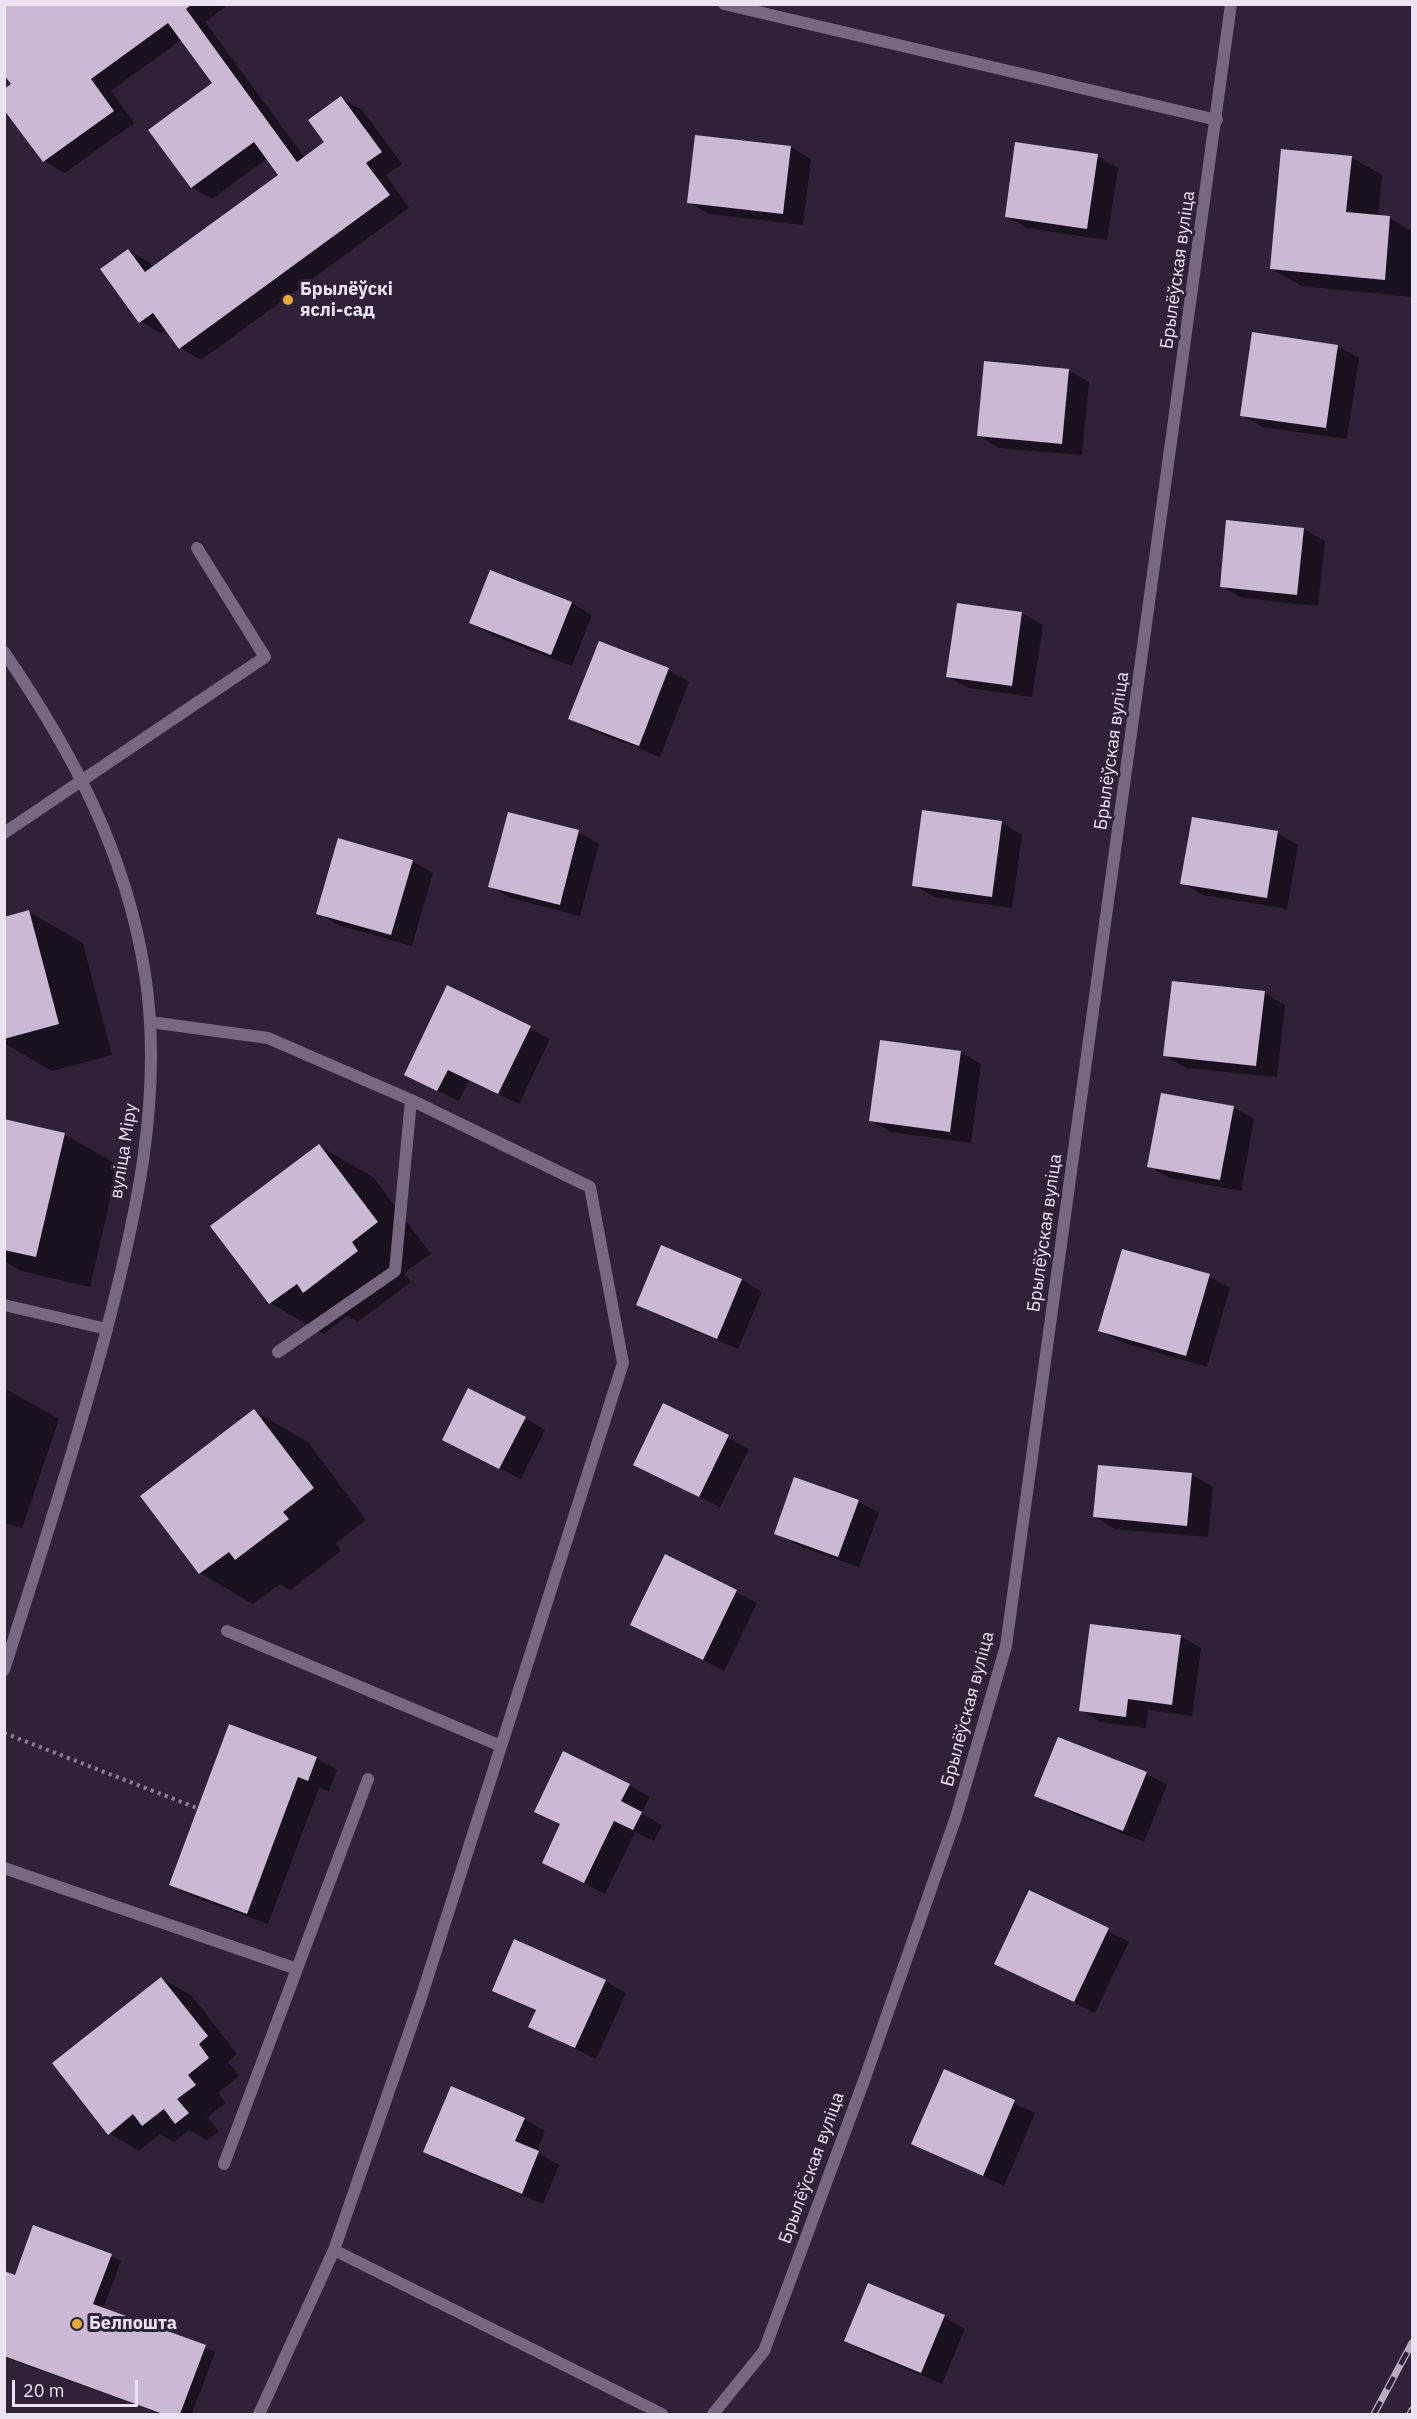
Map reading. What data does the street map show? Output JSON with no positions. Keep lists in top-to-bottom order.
{
  "streets": {
    "street": ["Брылёўская вуліца", "вуліца Міру"]
  },
  "places": ["Брылёўскі яслі-сад", "Белпошта"],
  "scale_bar": "20 m"
}
